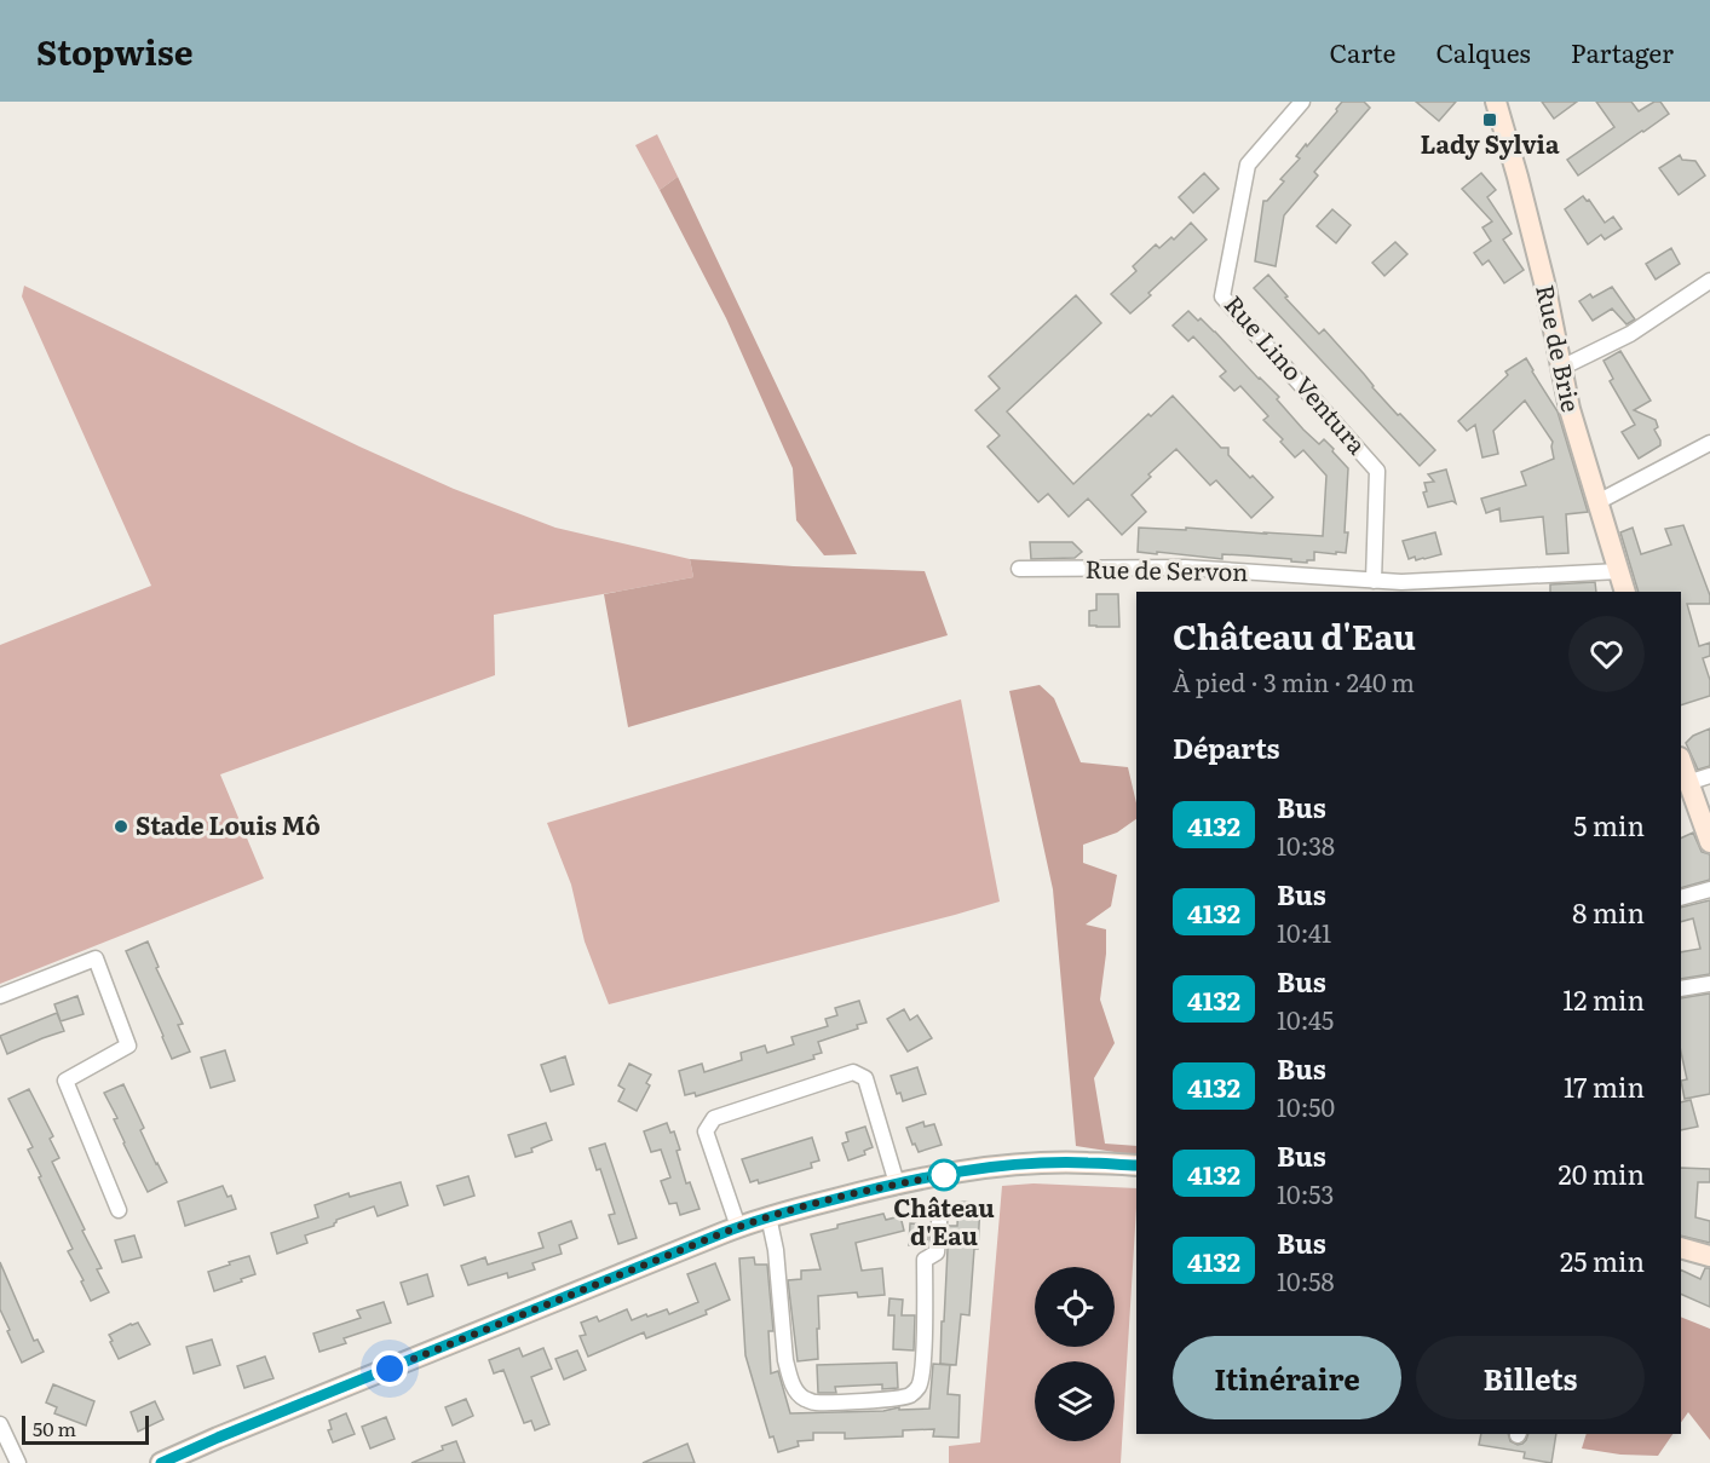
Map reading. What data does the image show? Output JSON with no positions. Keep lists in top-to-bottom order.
{
  "streets": {
    "street": ["Rue de Brie", "Rue Lino Ventura", "Rue de Servon"]
  },
  "crossings": [
    ["Rue de Brie", "Rue de Servon"],
    ["Rue Lino Ventura", "Rue de Servon"]
  ],
  "places": {
    "transit": ["Lady Sylvia"],
    "other": ["Stade Louis Mô", "Château d'Eau"]
  },
  "lines": ["bus line 4132"],
  "scale_bar": "50 m",
  "page": {
    "header": "Stopwise",
    "nav": ["Carte", "Calques", "Partager"],
    "heading": [
      ["Château d'Eau", "À pied · 3 min · 240 m"],
      "Départs"
    ],
    "list": [
      {
        "mark": "4132",
        "name": "Bus",
        "note": "10:38",
        "value": "5 min"
      },
      {
        "mark": "4132",
        "name": "Bus",
        "note": "10:41",
        "value": "8 min"
      },
      {
        "mark": "4132",
        "name": "Bus",
        "note": "10:45",
        "value": "12 min"
      },
      {
        "mark": "4132",
        "name": "Bus",
        "note": "10:50",
        "value": "17 min"
      },
      {
        "mark": "4132",
        "name": "Bus",
        "note": "10:53",
        "value": "20 min"
      },
      {
        "mark": "4132",
        "name": "Bus",
        "note": "10:58",
        "value": "25 min"
      }
    ],
    "buttons": ["Itinéraire", "Billets"],
    "scale": "50 m"
  }
}
